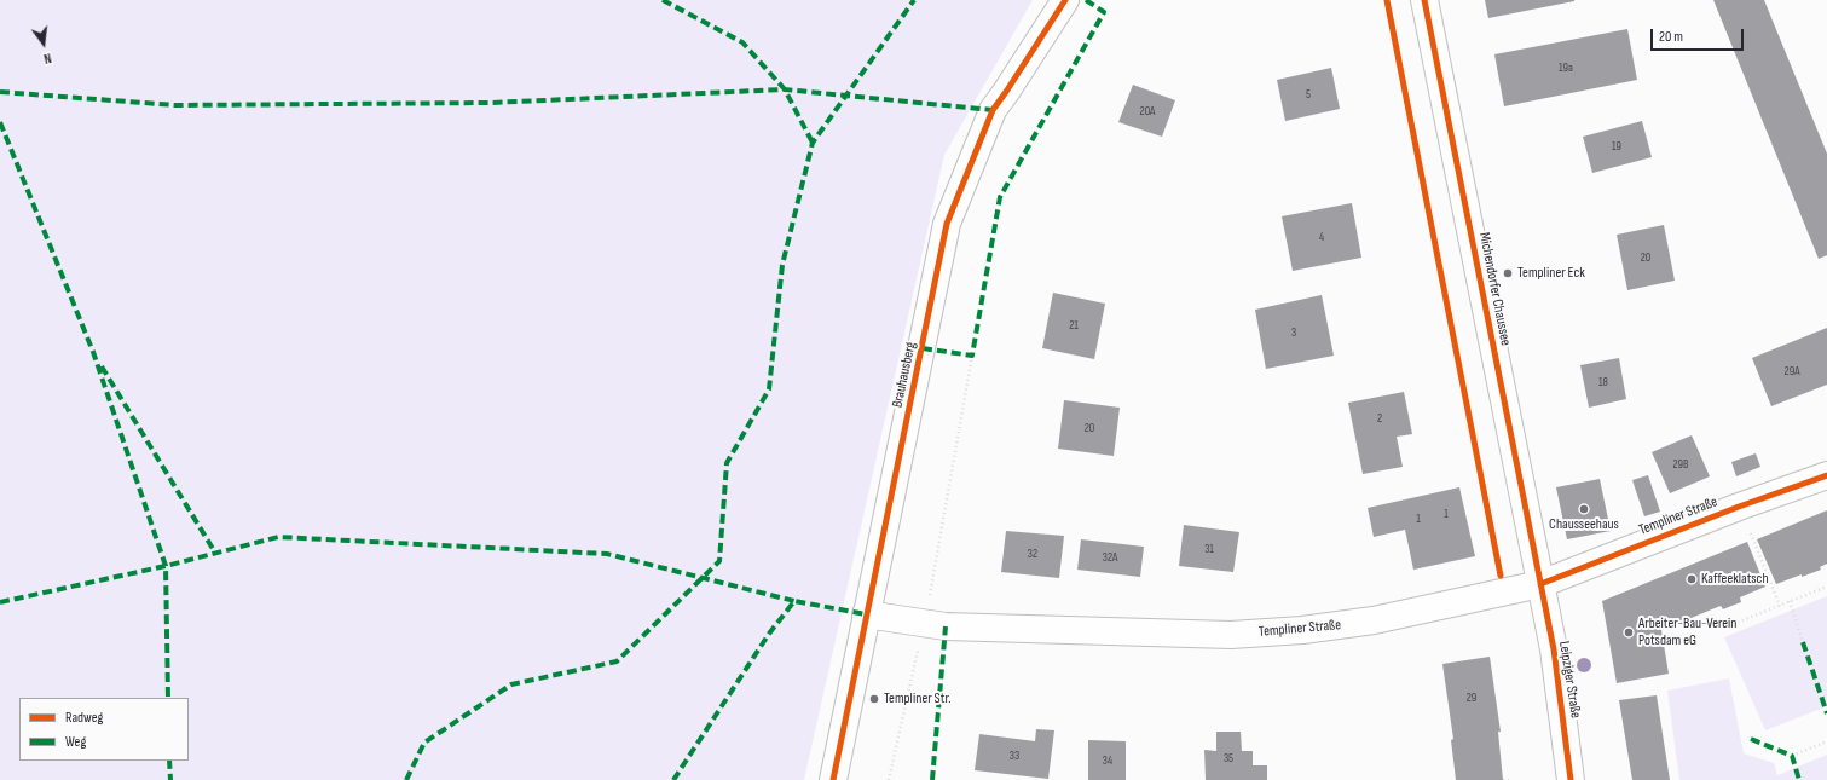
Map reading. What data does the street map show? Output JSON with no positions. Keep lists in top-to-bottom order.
{
  "streets": {
    "main road": [
      "Michendorfer Chaussee",
      "Brauhausberg",
      "Templiner Straße",
      "Leipziger Straße"
    ]
  },
  "crossings": [
    ["Michendorfer Chaussee", "Templiner Straße"],
    ["Michendorfer Chaussee", "Leipziger Straße"],
    ["Brauhausberg", "Templiner Straße"],
    ["Templiner Straße", "Leipziger Straße"]
  ],
  "places": [
    "Templiner Eck",
    "Chausseehaus",
    "Kaffeeklatsch",
    "Arbeiter-Bau-Verein Potsdam eG",
    "Templiner Str."
  ],
  "house_numbers": [
    "19a",
    "5",
    "20A",
    "19",
    "4",
    "20",
    "21",
    "3",
    "29A",
    "18",
    "2",
    "20",
    "29B",
    "1",
    "1",
    "31",
    "32",
    "32A",
    "29",
    "33",
    "35",
    "34"
  ],
  "legend": ["Radweg", "Weg"],
  "scale_bar": "20 m",
  "north": "bottom"
}
